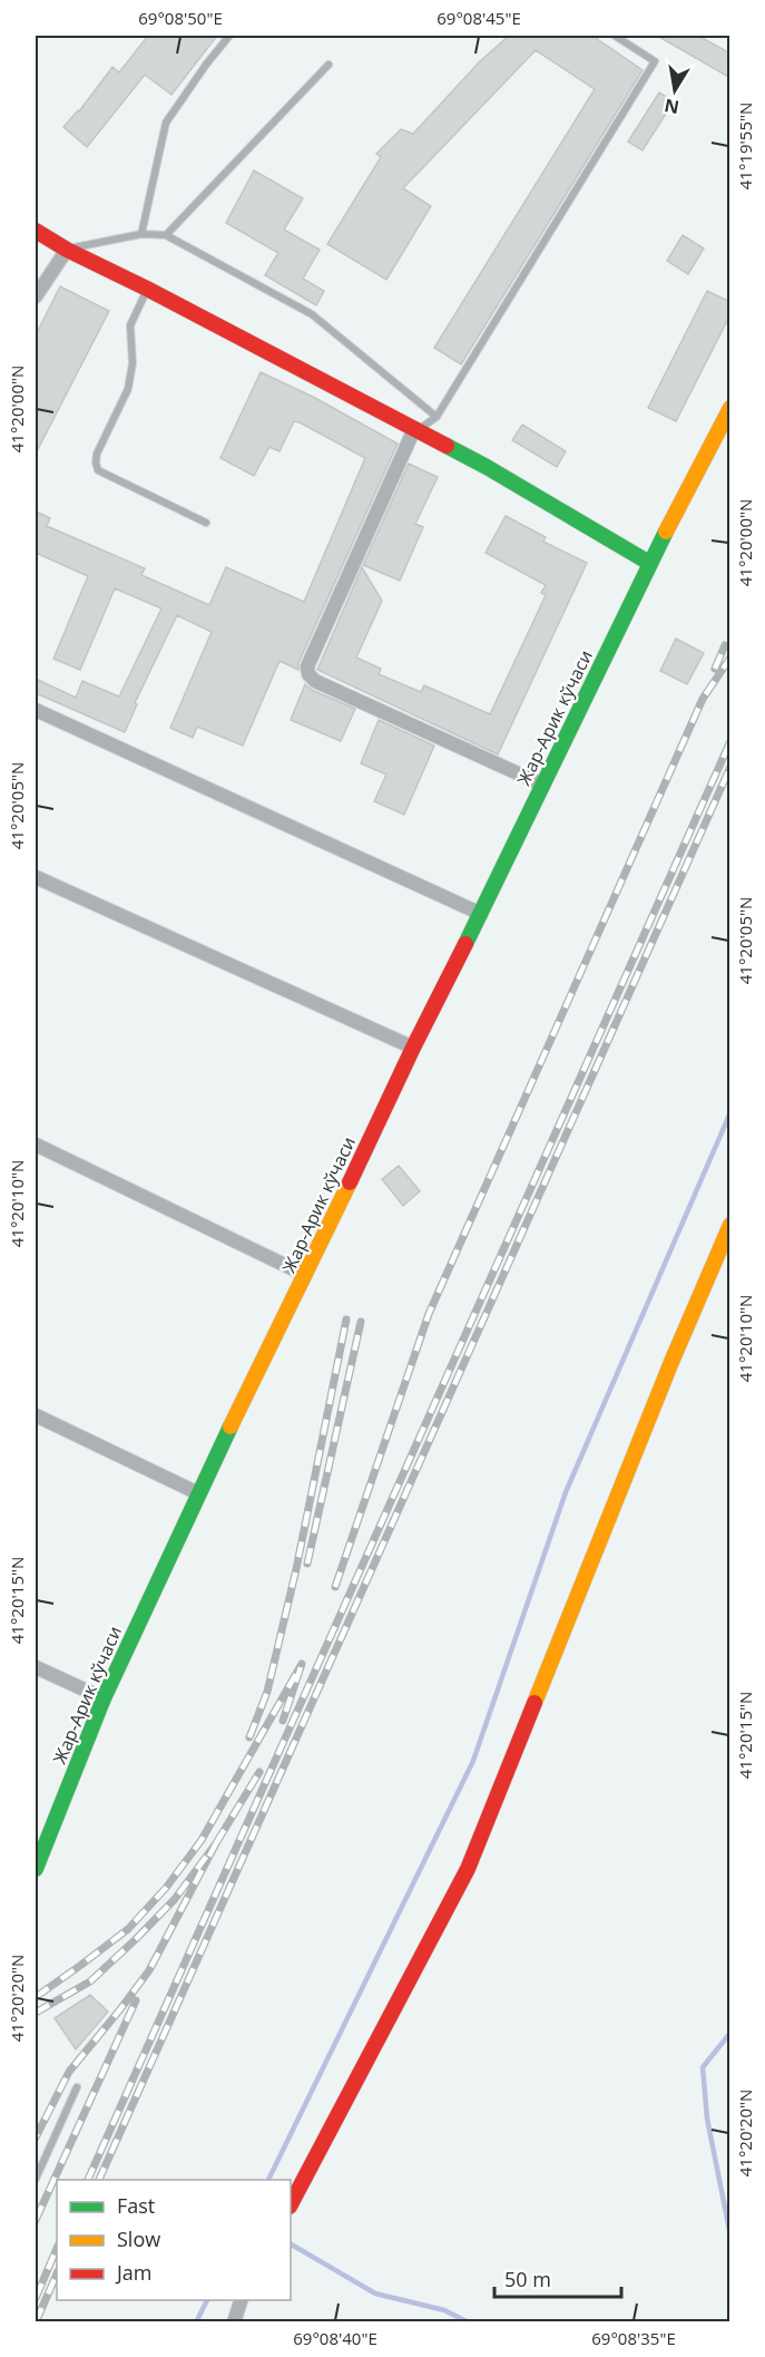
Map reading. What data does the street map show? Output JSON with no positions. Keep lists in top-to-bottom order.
{
  "streets": {
    "main road": ["Жар-Арик кўчаси"]
  },
  "legend": ["Fast", "Slow", "Jam"],
  "scale_bar": "50 m",
  "north": "bottom",
  "coordinates": [
    "69°08'50\"E",
    "69°08'45\"E",
    "41°19'55\"N",
    "41°20'00\"N",
    "41°20'05\"N",
    "41°20'10\"N",
    "41°20'15\"N",
    "41°20'20\"N",
    "69°08'40\"E",
    "69°08'35\"E"
  ]
}
